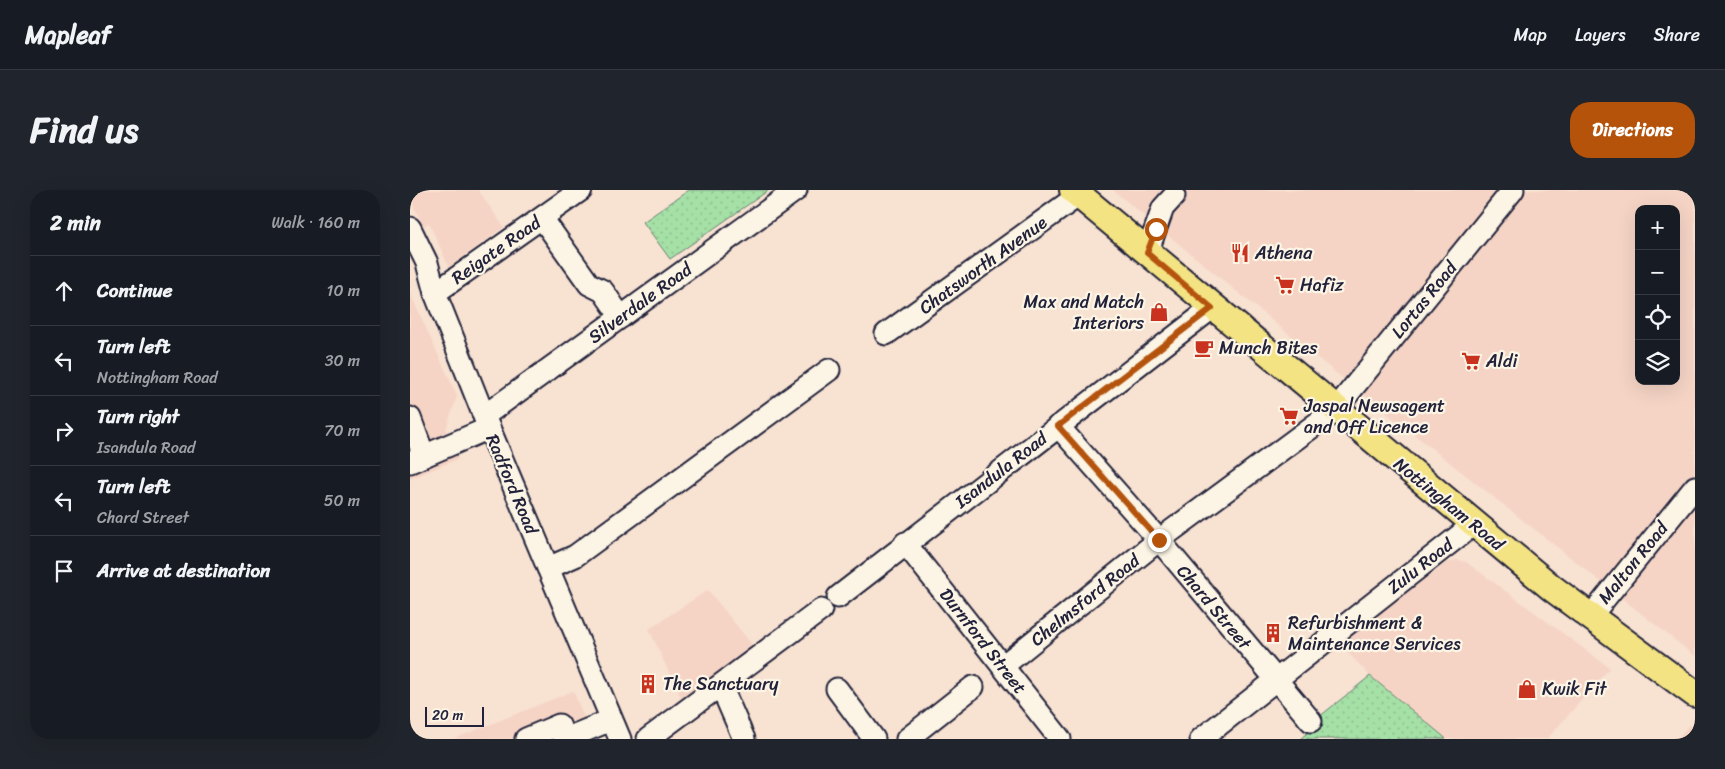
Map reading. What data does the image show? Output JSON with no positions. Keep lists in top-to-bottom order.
{
  "streets": {
    "main road": ["Nottingham Road"],
    "street": [
      "Reigate Road",
      "Chatsworth Avenue",
      "Lortas Road",
      "Silverdale Road",
      "Isandula Road",
      "Radford Road",
      "Malton Road",
      "Zulu Road",
      "Chelmsford Road",
      "Chard Street",
      "Durnford Street"
    ]
  },
  "crossings": [
    ["Reigate Road", "Radford Road"],
    ["Chatsworth Avenue", "Nottingham Road"],
    ["Lortas Road", "Nottingham Road"],
    ["Lortas Road", "Chelmsford Road"],
    ["Silverdale Road", "Radford Road"],
    ["Isandula Road", "Nottingham Road"],
    ["Isandula Road", "Chard Street"],
    ["Isandula Road", "Durnford Street"],
    ["Nottingham Road", "Malton Road"],
    ["Nottingham Road", "Zulu Road"],
    ["Nottingham Road", "Chelmsford Road"],
    ["Zulu Road", "Chard Street"],
    ["Chelmsford Road", "Chard Street"],
    ["Chelmsford Road", "Durnford Street"]
  ],
  "places": {
    "restaurant": ["Athena"],
    "supermarket": ["Hafiz", "Aldi", "Jaspal Newsagent and Off Licence"],
    "shop": ["Max and Match Interiors", "Kwik Fit"],
    "cafe": ["Munch Bites"],
    "building": ["Refurbishment & Maintenance Services", "The Sanctuary"]
  },
  "scale_bar": "20 m",
  "page": {
    "header": "Mapleaf",
    "nav": ["Map", "Layers", "Share"],
    "title": "Find us",
    "buttons": "Directions",
    "heading": ["2 min", "Walk · 160 m"],
    "map_buttons": ["+", "−"],
    "list": [
      ["Continue", "10 m"],
      ["Turn left", "Nottingham Road", "30 m"],
      ["Turn right", "Isandula Road", "70 m"],
      ["Turn left", "Chard Street", "50 m"],
      "Arrive at destination"
    ],
    "scale": "20 m"
  }
}
